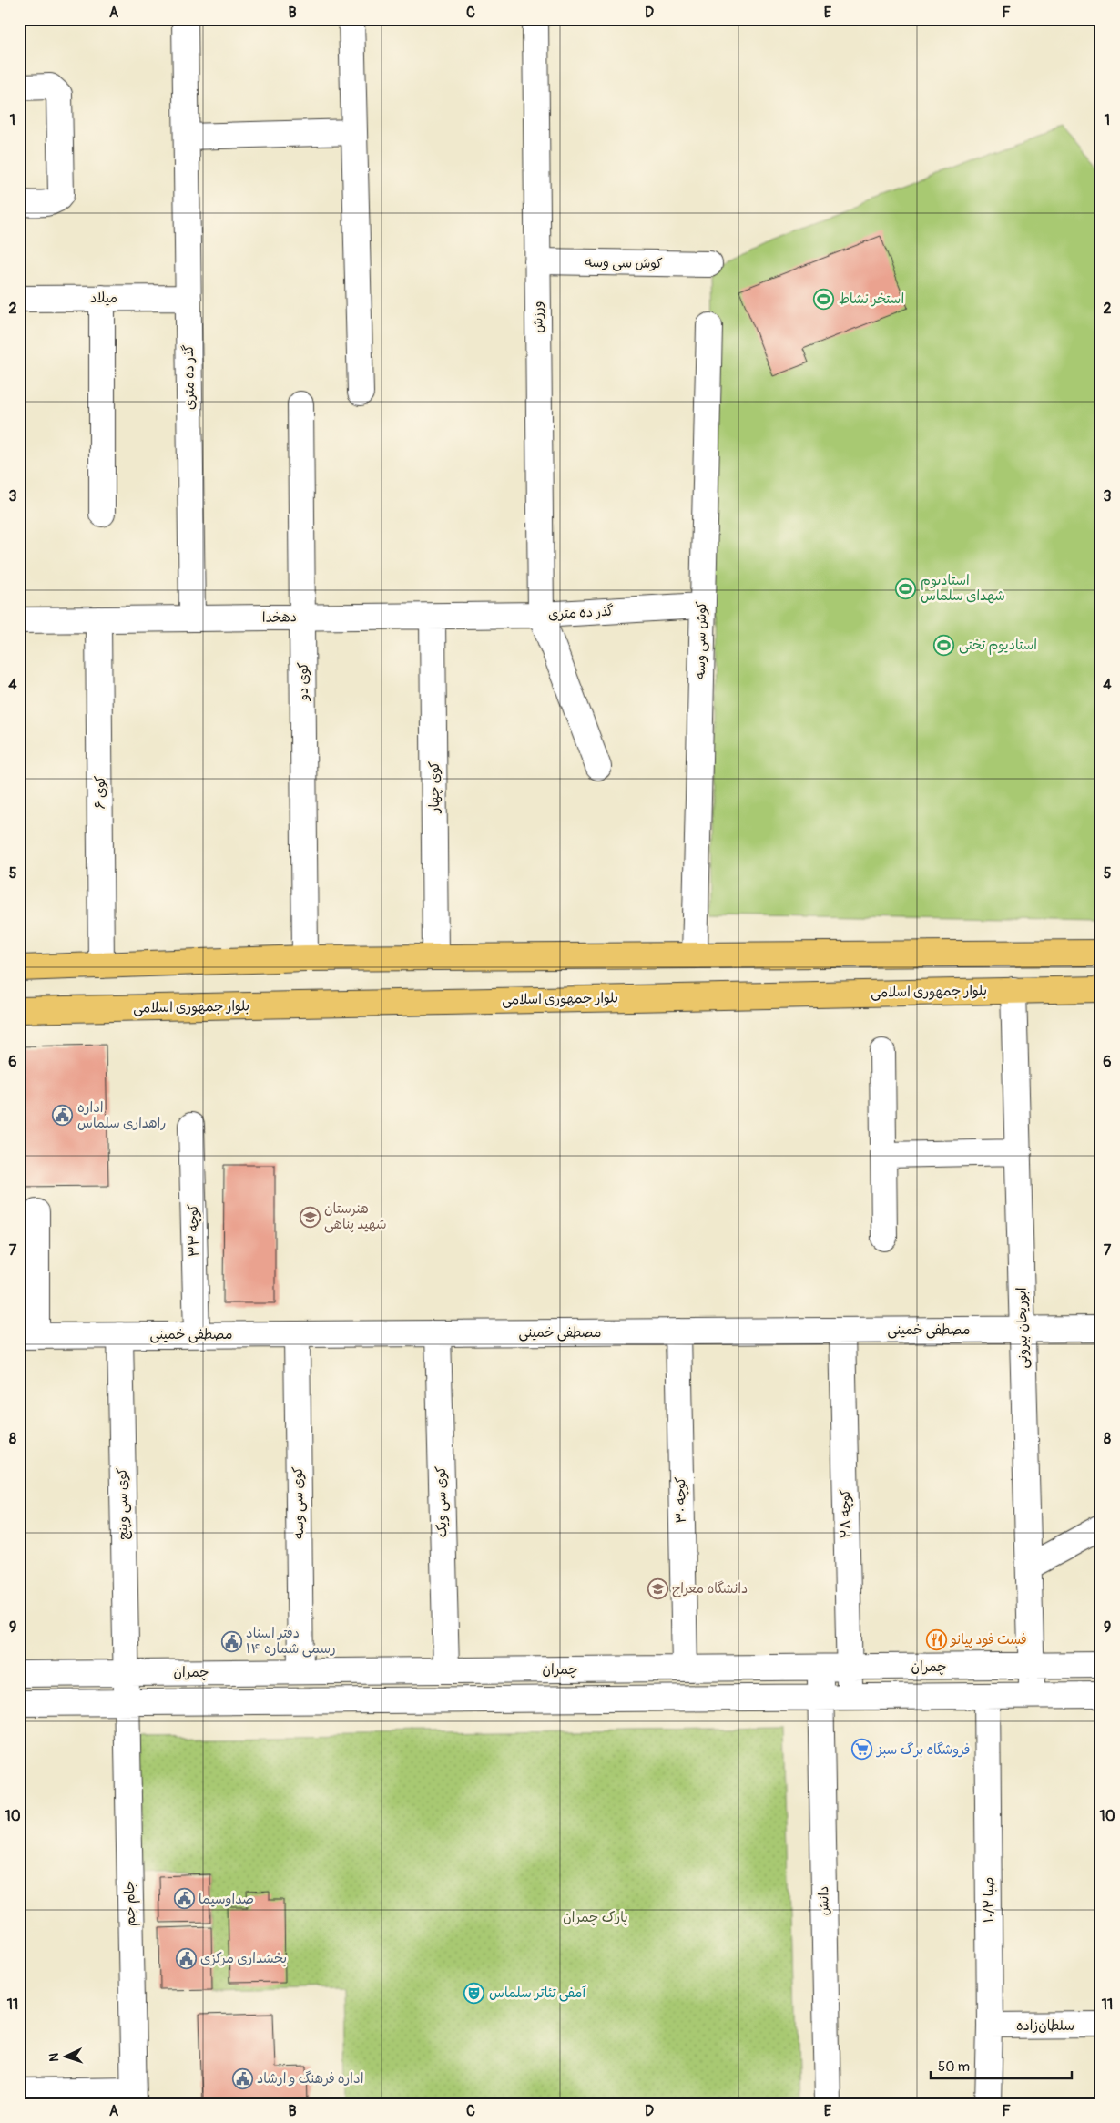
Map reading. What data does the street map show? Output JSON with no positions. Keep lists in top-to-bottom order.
{
  "streets": {
    "main road": ["بلوار جمهوری اسلامی"],
    "street": [
      "کوش سی وسه",
      "میلاد",
      "ورزش",
      "گذر ده متری",
      "دهخدا",
      "کوی دو",
      "کوی چهار",
      "کوی ۶",
      "کوچه ۳۳",
      "ابوریحان بیرونی",
      "مصطفی خمینی",
      "کوچه ۳۰",
      "کوی سی ویک",
      "کوی سی وسه",
      "کوی سی وپنج",
      "کوچه ۲۸",
      "چمران",
      "صبا ۱۰/۲",
      "دانش",
      "جام جم",
      "سلطان‌زاده"
    ]
  },
  "crossings": [
    ["کوش سی وسه", "ورزش"],
    ["کوش سی وسه", "گذر ده متری"],
    ["میلاد", "گذر ده متری"],
    ["ورزش", "گذر ده متری"],
    ["ورزش", "دهخدا"],
    ["گذر ده متری", "دهخدا"],
    ["دهخدا", "کوی دو"],
    ["دهخدا", "کوی چهار"],
    ["دهخدا", "کوی ۶"],
    ["بلوار جمهوری اسلامی", "ابوریحان بیرونی"],
    ["کوچه ۳۳", "مصطفی خمینی"],
    ["ابوریحان بیرونی", "مصطفی خمینی"],
    ["ابوریحان بیرونی", "چمران"],
    ["مصطفی خمینی", "کوچه ۳۰"],
    ["مصطفی خمینی", "کوی سی ویک"],
    ["مصطفی خمینی", "کوی سی وسه"],
    ["مصطفی خمینی", "کوی سی وپنج"],
    ["مصطفی خمینی", "کوچه ۲۸"],
    ["کوچه ۳۰", "چمران"],
    ["کوی سی ویک", "چمران"],
    ["کوی سی وسه", "چمران"],
    ["کوی سی وپنج", "چمران"],
    ["کوی سی وپنج", "جام جم"],
    ["کوچه ۲۸", "چمران"],
    ["چمران", "دانش"],
    ["صبا ۱۰/۲", "سلطان‌زاده"]
  ],
  "parks": ["پارک چمران"],
  "places": {
    "sports": ["استخر نشاط", "استادیوم شهدای سلماس", "استادیوم تختی"],
    "public building": [
      "اداره راهداری سلماس",
      "دفتر اسناد رسمی شماره ۱۴",
      "صداوسیما",
      "بخشداری مرکزی",
      "اداره فرهنگ و ارشاد"
    ],
    "school or university": ["هنرستان شهید پناهی", "دانشگاه معراج"],
    "restaurant": ["فست فود پیانو"],
    "supermarket": ["فروشگاه برگ سبز"],
    "theatre": ["آمفی تئاتر سلماس"]
  },
  "scale_bar": "50 m",
  "north": "left",
  "grid": {
    "columns": [
      "A",
      "B",
      "C",
      "D",
      "E",
      "F"
    ],
    "rows": [
      "1",
      "2",
      "3",
      "4",
      "5",
      "6",
      "7",
      "8",
      "9",
      "10",
      "11"
    ]
  }
}
